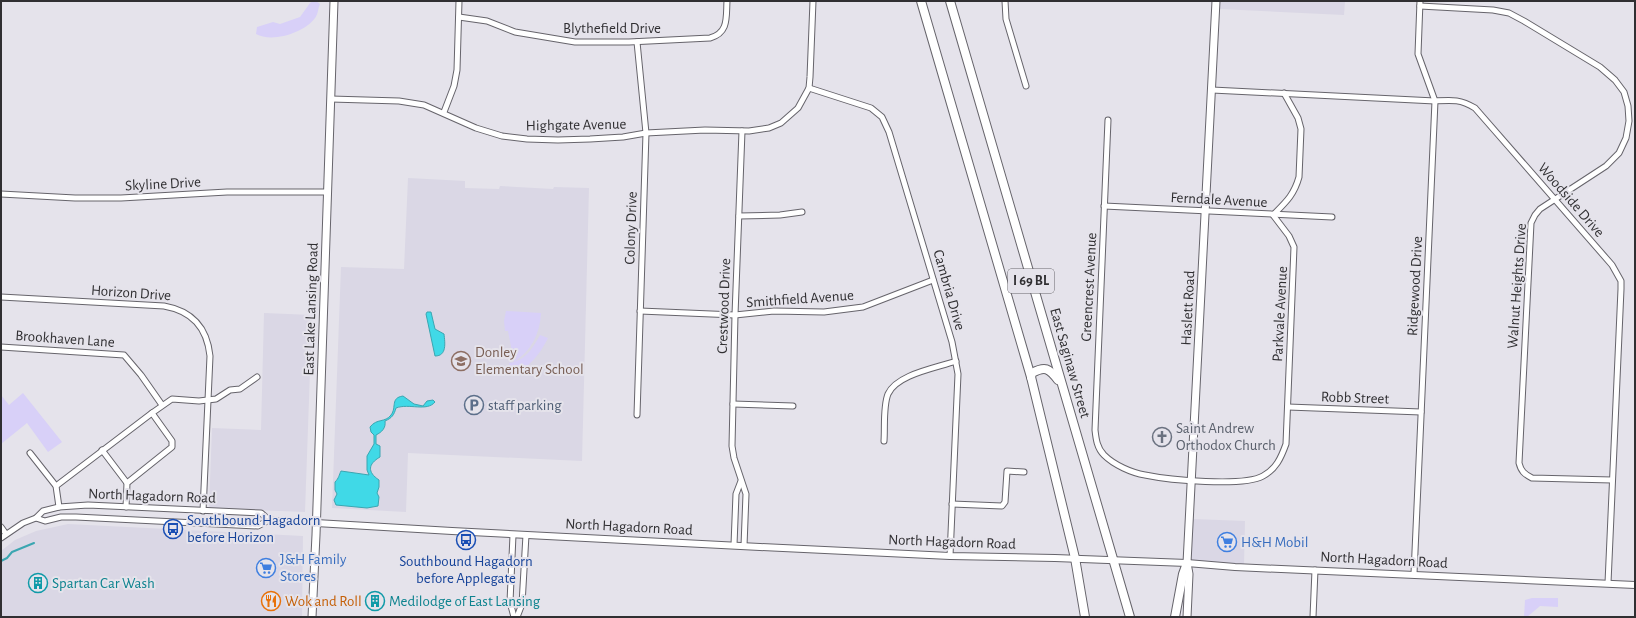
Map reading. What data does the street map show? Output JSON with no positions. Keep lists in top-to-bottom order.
{
  "streets": {
    "main road": [
      "I 69 BL",
      "Haslett Road",
      "East Lake Lansing Road",
      "East Saginaw Street"
    ],
    "street": [
      "Blythefield Drive",
      "Highgate Avenue",
      "Skyline Drive",
      "Ferndale Avenue",
      "Woodside Drive",
      "Colony Drive",
      "Ridgewood Drive",
      "Walnut Heights Drive",
      "Greencrest Avenue",
      "Cambria Drive",
      "Horizon Drive",
      "Smithfield Avenue",
      "Crestwood Drive",
      "Parkvale Avenue",
      "Brookhaven Lane",
      "Robb Street",
      "North Hagadorn Road"
    ]
  },
  "crossings": [
    ["Blythefield Drive", "Colony Drive"],
    ["Highgate Avenue", "Colony Drive"],
    ["Highgate Avenue", "Cambria Drive"],
    ["Highgate Avenue", "Crestwood Drive"],
    ["Highgate Avenue", "East Lake Lansing Road"],
    ["Skyline Drive", "East Lake Lansing Road"],
    ["Ferndale Avenue", "Greencrest Avenue"],
    ["Ferndale Avenue", "Haslett Road"],
    ["Ferndale Avenue", "Parkvale Avenue"],
    ["Woodside Drive", "Ridgewood Drive"],
    ["Woodside Drive", "Walnut Heights Drive"],
    ["Woodside Drive", "Haslett Road"],
    ["Woodside Drive", "North Hagadorn Road"],
    ["Colony Drive", "Smithfield Avenue"],
    ["I 69 BL", "North Hagadorn Road"],
    ["Ridgewood Drive", "Walnut Heights Drive"],
    ["Ridgewood Drive", "Robb Street"],
    ["Ridgewood Drive", "North Hagadorn Road"],
    ["Greencrest Avenue", "Haslett Road"],
    ["Greencrest Avenue", "Parkvale Avenue"],
    ["Cambria Drive", "Smithfield Avenue"],
    ["Cambria Drive", "North Hagadorn Road"],
    ["Horizon Drive", "North Hagadorn Road"],
    ["Smithfield Avenue", "Crestwood Drive"],
    ["Crestwood Drive", "North Hagadorn Road"],
    ["Haslett Road", "Parkvale Avenue"],
    ["Haslett Road", "North Hagadorn Road"],
    ["East Lake Lansing Road", "North Hagadorn Road"],
    ["Parkvale Avenue", "Robb Street"],
    ["East Saginaw Street", "North Hagadorn Road"]
  ],
  "places": {
    "school or university": ["Donley Elementary School"],
    "parking": ["staff parking"],
    "church": ["Saint Andrew Orthodox Church"],
    "bus stop": ["Southbound Hagadorn before Horizon", "Southbound Hagadorn before Applegate"],
    "supermarket": ["H&H Mobil", "J&H Family Stores"],
    "building": ["Spartan Car Wash", "Medilodge of East Lansing"],
    "restaurant": ["Wok and Roll"]
  }
}
